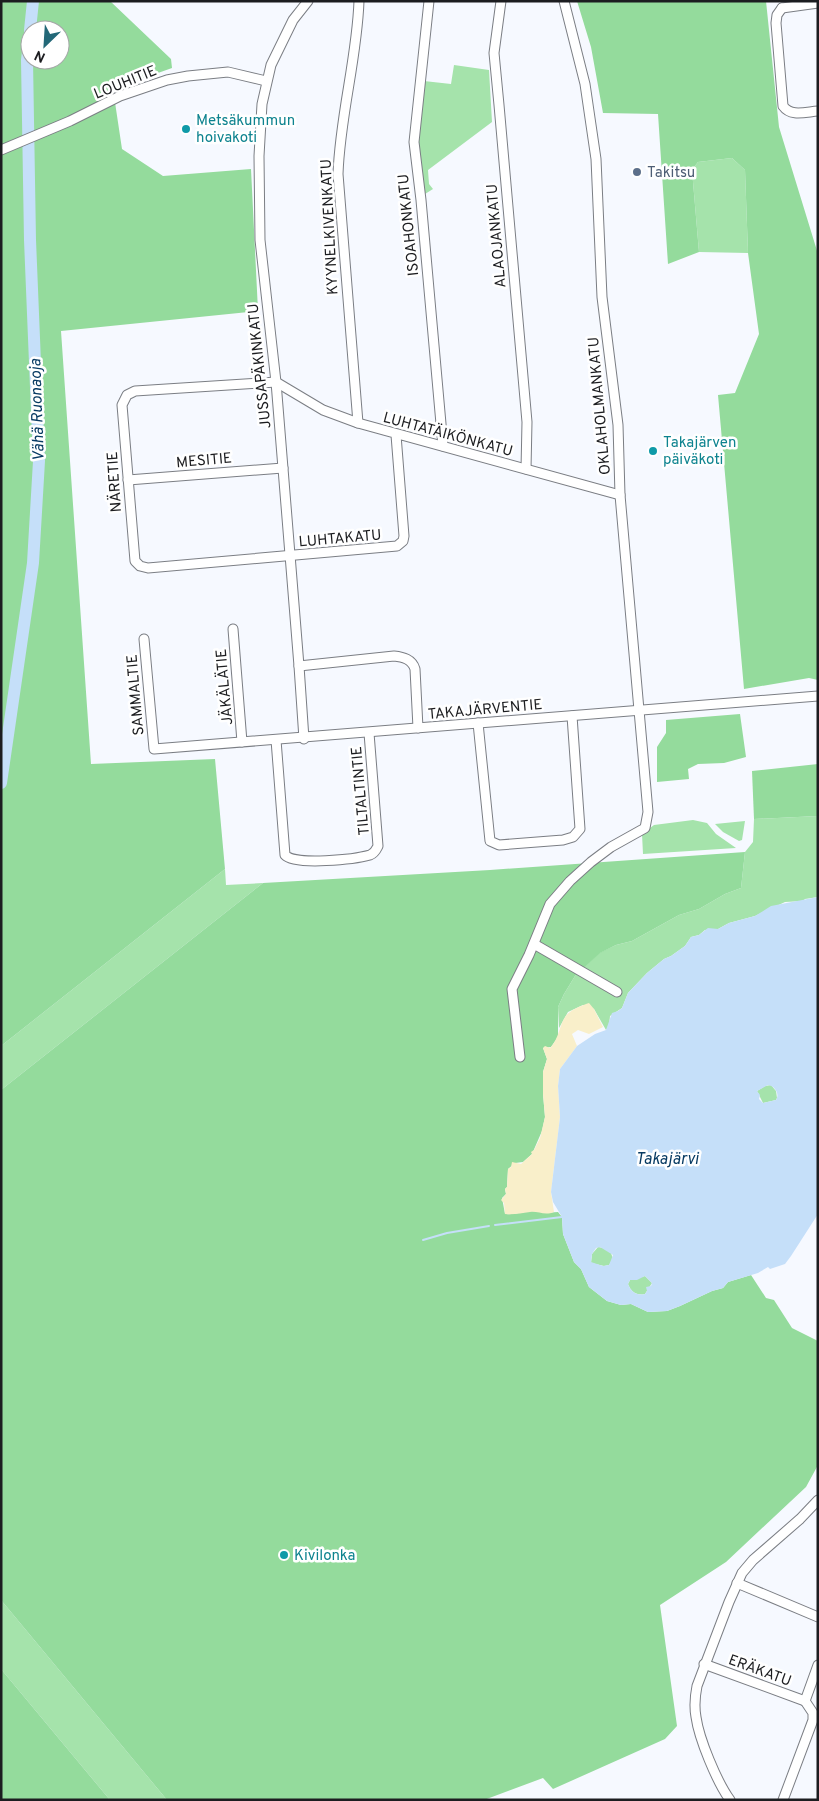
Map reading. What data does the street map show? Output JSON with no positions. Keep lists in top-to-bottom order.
{
  "streets": {
    "street": [
      "LOUHITIE",
      "ISOAHONKATU",
      "KYYNELKIVENKATU",
      "ALAOJANKATU",
      "JUSSAPÄKINKATU",
      "OKLAHOLMANKATU",
      "LUHTATÄIKÖNKATU",
      "MESITIE",
      "NÄRETIE",
      "LUHTAKATU",
      "JÄKÄLÄTIE",
      "SAMMALTIE",
      "TAKAJÄRVENTIE",
      "TILTALTINTIE",
      "ERÄKATU"
    ]
  },
  "crossings": [
    ["LOUHITIE", "JUSSAPÄKINKATU"],
    ["ISOAHONKATU", "LUHTATÄIKÖNKATU"],
    ["KYYNELKIVENKATU", "LUHTATÄIKÖNKATU"],
    ["ALAOJANKATU", "LUHTATÄIKÖNKATU"],
    ["JUSSAPÄKINKATU", "LUHTATÄIKÖNKATU"],
    ["JUSSAPÄKINKATU", "MESITIE"],
    ["JUSSAPÄKINKATU", "NÄRETIE"],
    ["JUSSAPÄKINKATU", "LUHTAKATU"],
    ["JUSSAPÄKINKATU", "TAKAJÄRVENTIE"],
    ["OKLAHOLMANKATU", "LUHTATÄIKÖNKATU"],
    ["OKLAHOLMANKATU", "TAKAJÄRVENTIE"],
    ["LUHTATÄIKÖNKATU", "NÄRETIE"],
    ["LUHTATÄIKÖNKATU", "LUHTAKATU"],
    ["MESITIE", "NÄRETIE"],
    ["NÄRETIE", "LUHTAKATU"],
    ["JÄKÄLÄTIE", "TAKAJÄRVENTIE"],
    ["SAMMALTIE", "TAKAJÄRVENTIE"],
    ["TAKAJÄRVENTIE", "TILTALTINTIE"]
  ],
  "water": ["Vähä Ruonaoja", "Takajärvi"],
  "places": [
    "Metsäkummun hoivakoti",
    "Takitsu",
    "Takajärven päiväkoti",
    "Kivilonka"
  ],
  "north": "bottom left"
}
